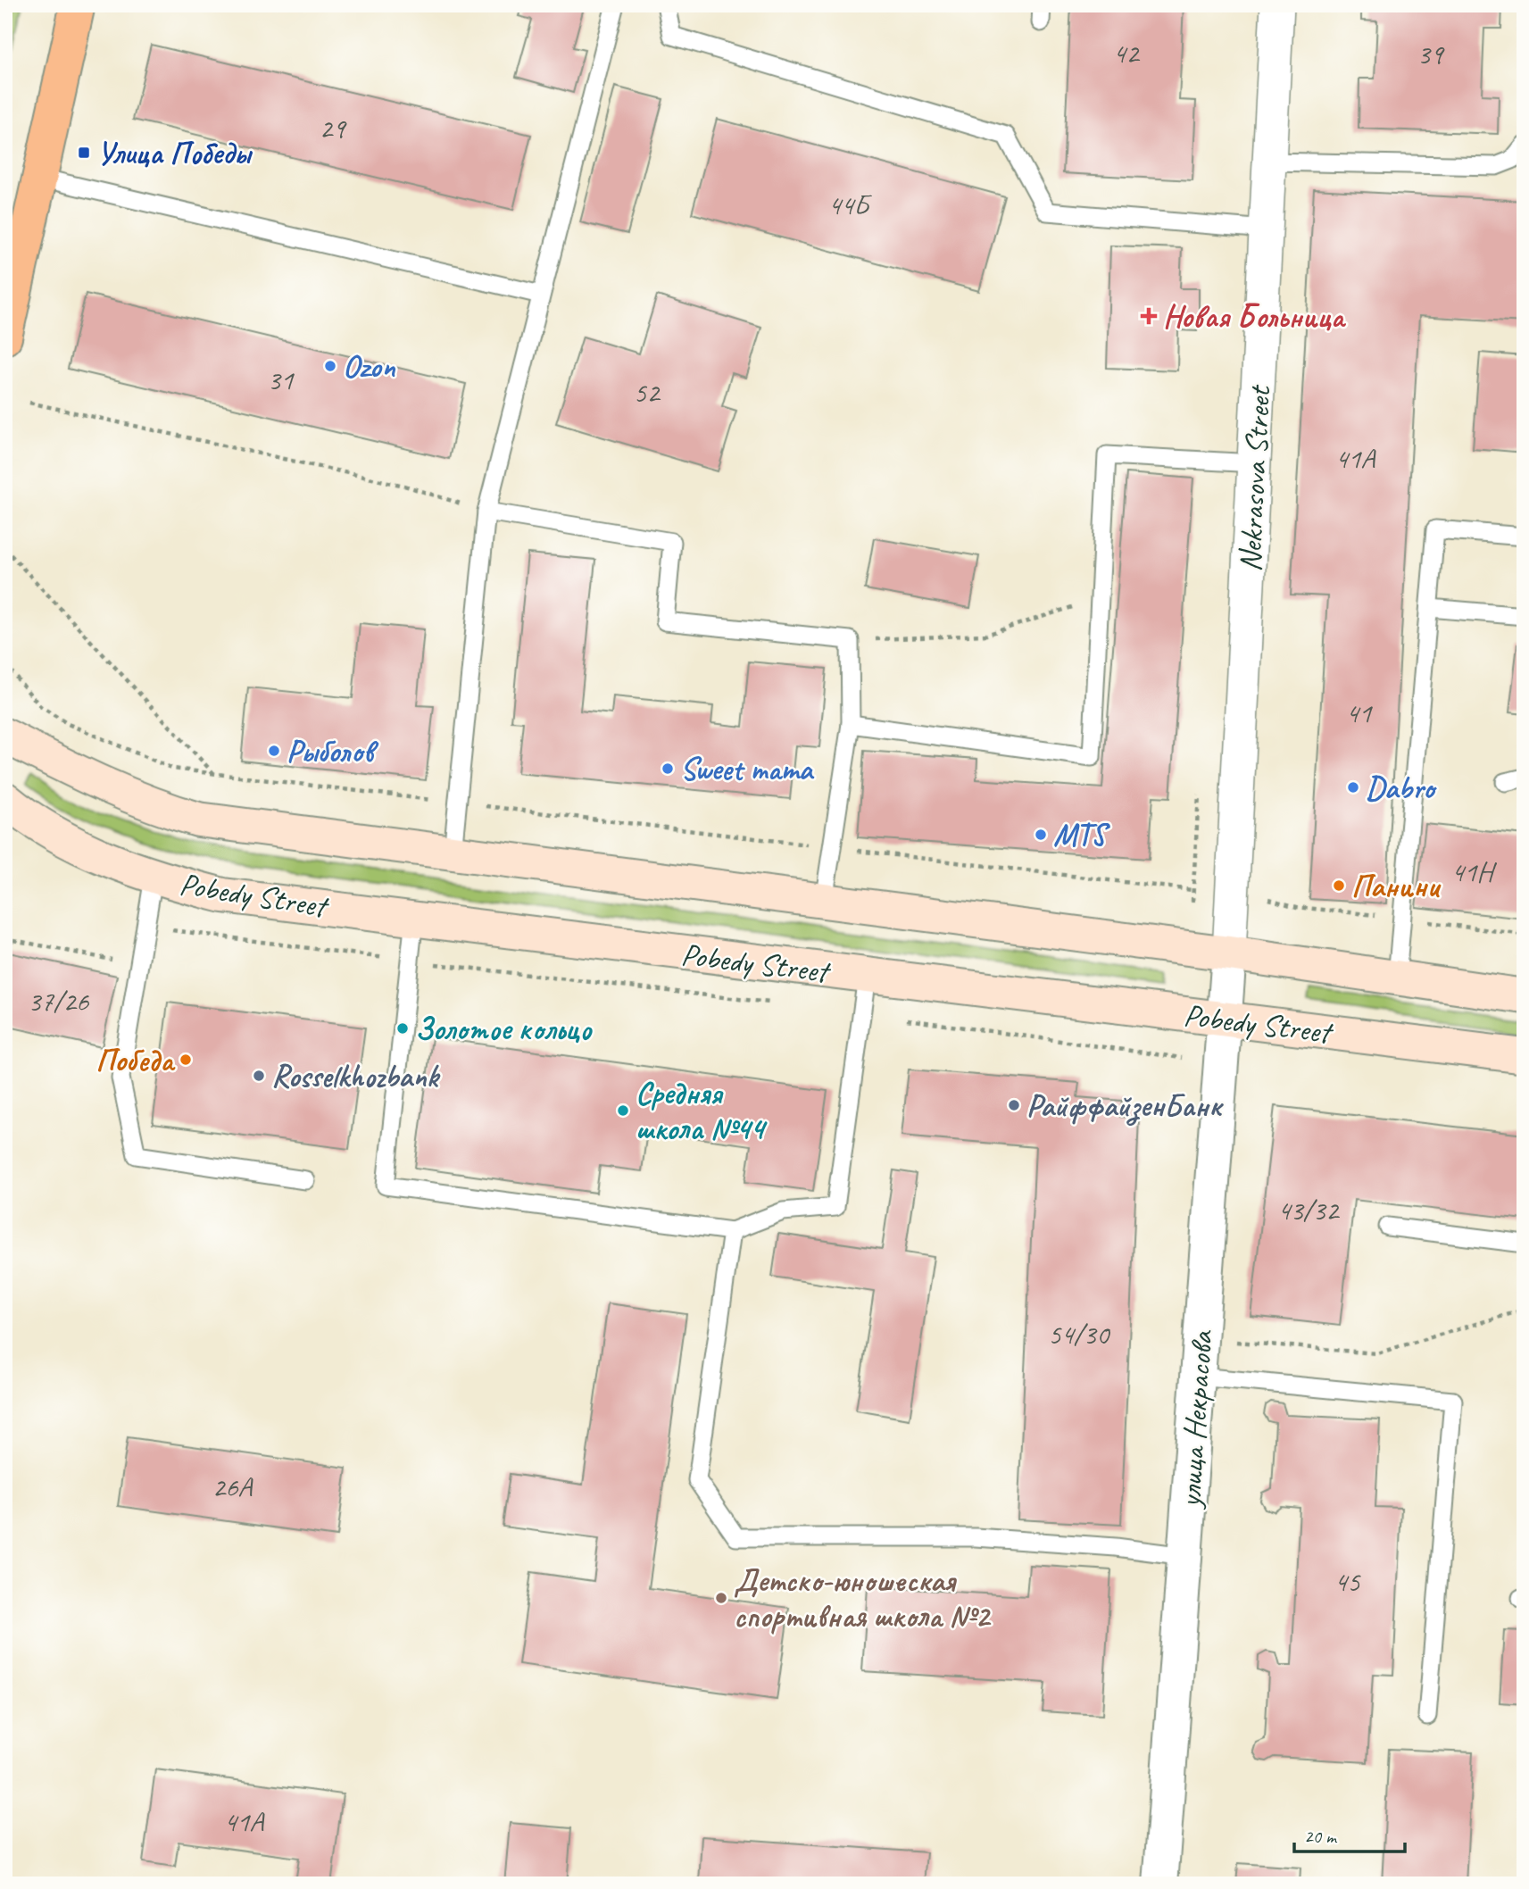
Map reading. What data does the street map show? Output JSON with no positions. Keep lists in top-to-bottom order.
{
  "streets": {
    "main road": ["Pobedy Street"],
    "street": ["Nekrasova Street", "улица Некрасова"]
  },
  "crossings": [
    ["Nekrasova Street", "Pobedy Street"],
    ["Nekrasova Street", "улица Некрасова"],
    ["Pobedy Street", "улица Некрасова"]
  ],
  "places": {
    "transit": ["Улица Победы"],
    "health": ["Новая Больница"],
    "other": [
      "Ozon",
      "Рыболов",
      "Sweet mama",
      "Dabro",
      "MTS",
      "Панини",
      "Золотое кольцо",
      "Победа",
      "Rosselkhozbank",
      "РайффайзенБанк",
      "Средняя школа №44",
      "Детско-юношеская спортивная школа №2"
    ]
  },
  "house_numbers": [
    "42",
    "39",
    "29",
    "44Б",
    "31",
    "52",
    "41А",
    "41",
    "41Н",
    "37/26",
    "43/32",
    "54/30",
    "26А",
    "45",
    "41А"
  ],
  "scale_bar": "20 m"
}
